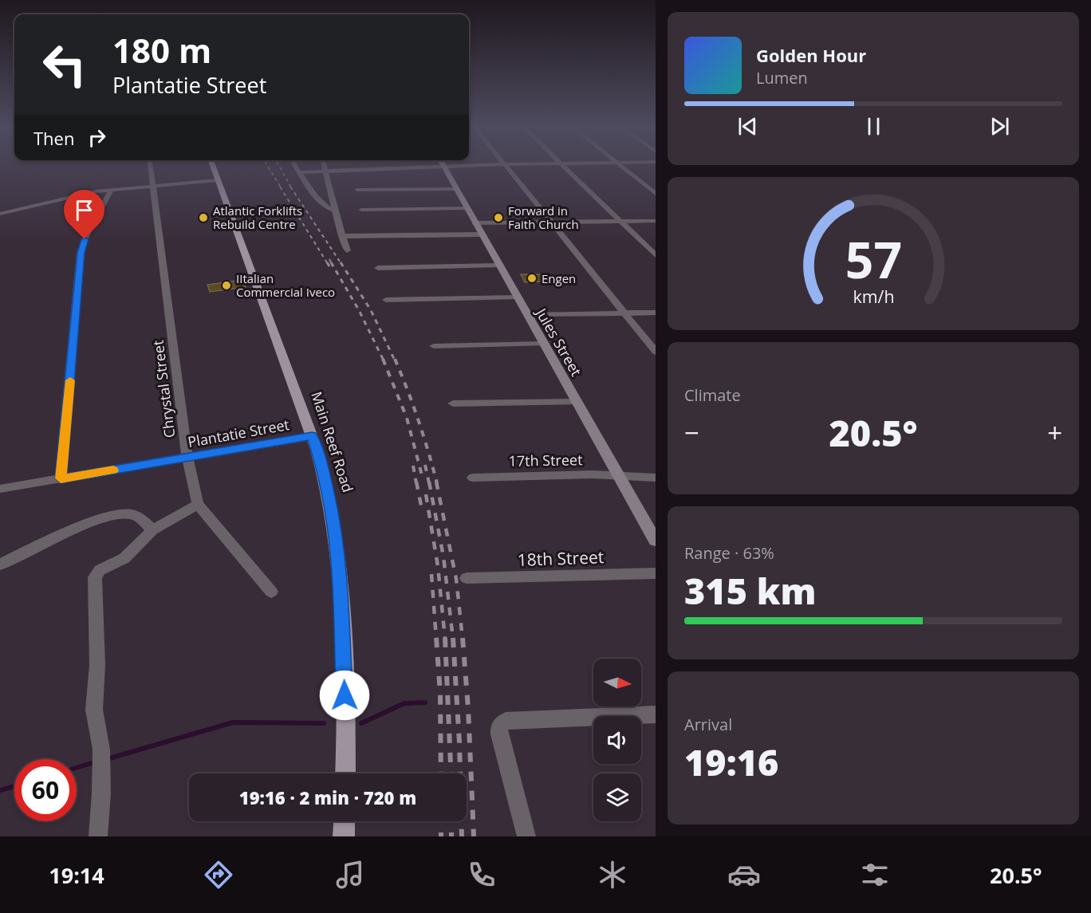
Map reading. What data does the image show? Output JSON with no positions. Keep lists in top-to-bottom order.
{
  "streets": {
    "main road": ["Jules Street", "Main Reef Road"],
    "street": [
      "Chrystal Street",
      "Plantatie Street",
      "17th Street",
      "18th Street"
    ]
  },
  "crossings": [
    ["Jules Street", "17th Street"],
    ["Chrystal Street", "Plantatie Street"],
    ["Plantatie Street", "Main Reef Road"]
  ],
  "places": [
    "Atlantic Forklifts Rebuild Centre",
    "Forward in Faith Church",
    "Engen",
    "IItalian Commercial Iveco"
  ],
  "north": "right",
  "page": {
    "turn": ["180 m", "Plantatie Street"],
    "song": ["Golden Hour", "Lumen"],
    "then": "Then",
    "tile": [
      "Climate",
      ["Range · 63%", "315 km"],
      ["Arrival", "19:16"]
    ],
    "heat": ["−", "20.5°", "+"],
    "limit": "60",
    "trip": "19:16 · 2 min · 720 m",
    "tabs": ["19:14", "20.5°"],
    "gauge": ["57", "km/h"]
  }
}
